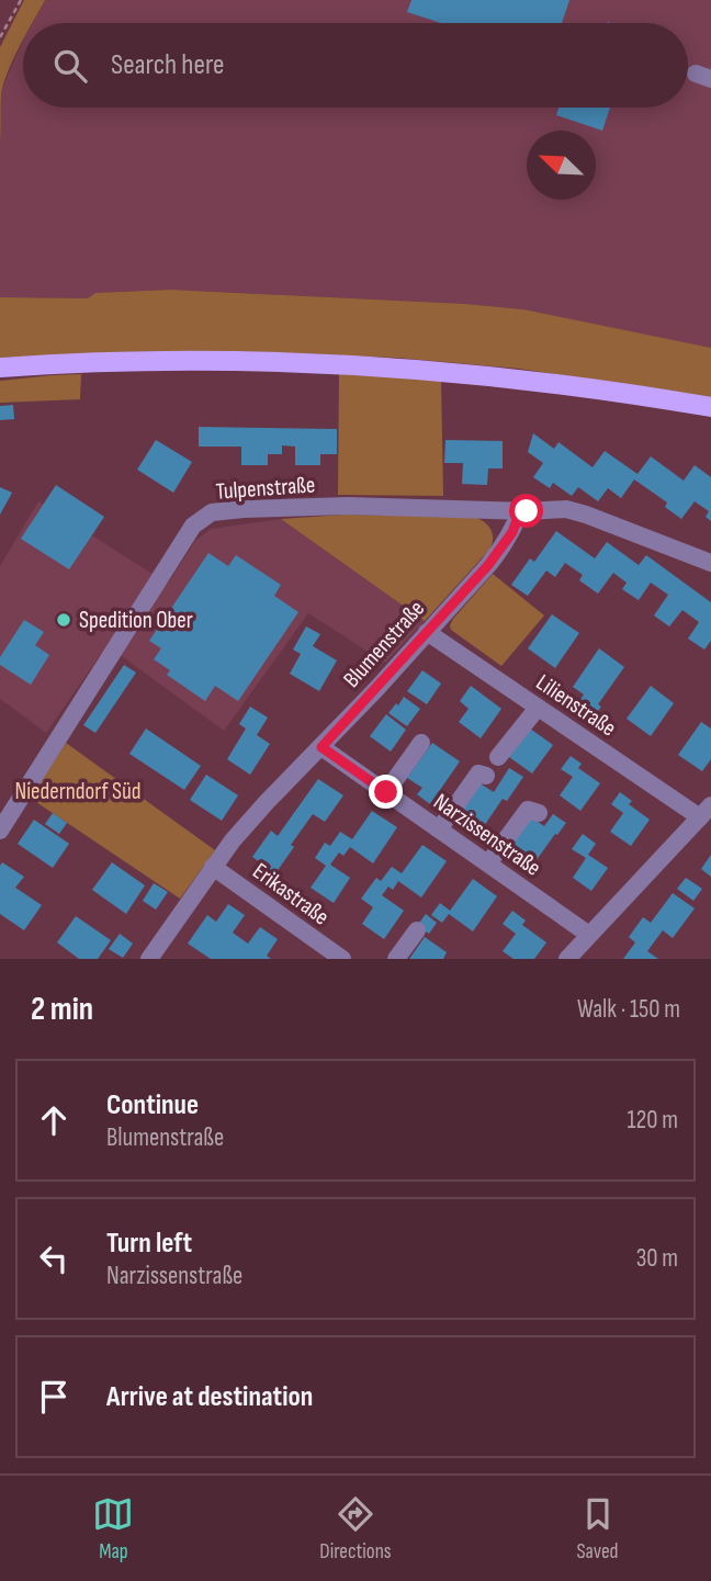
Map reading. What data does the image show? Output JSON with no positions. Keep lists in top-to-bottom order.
{
  "streets": {
    "street": [
      "Tulpenstraße",
      "Blumenstraße",
      "Lilienstraße",
      "Narzissenstraße",
      "Erikastraße"
    ]
  },
  "crossings": [
    ["Tulpenstraße", "Blumenstraße"],
    ["Blumenstraße", "Lilienstraße"],
    ["Blumenstraße", "Narzissenstraße"],
    ["Blumenstraße", "Erikastraße"]
  ],
  "parks": ["Niederndorf Süd"],
  "places": ["Spedition Ober"],
  "north": "top left",
  "page": {
    "search": "Search here",
    "heading": ["2 min", "Walk · 150 m"],
    "list": [
      ["Continue", "Blumenstraße", "120 m"],
      ["Turn left", "Narzissenstraße", "30 m"],
      "Arrive at destination"
    ],
    "nav": ["Map", "Directions", "Saved"]
  }
}
